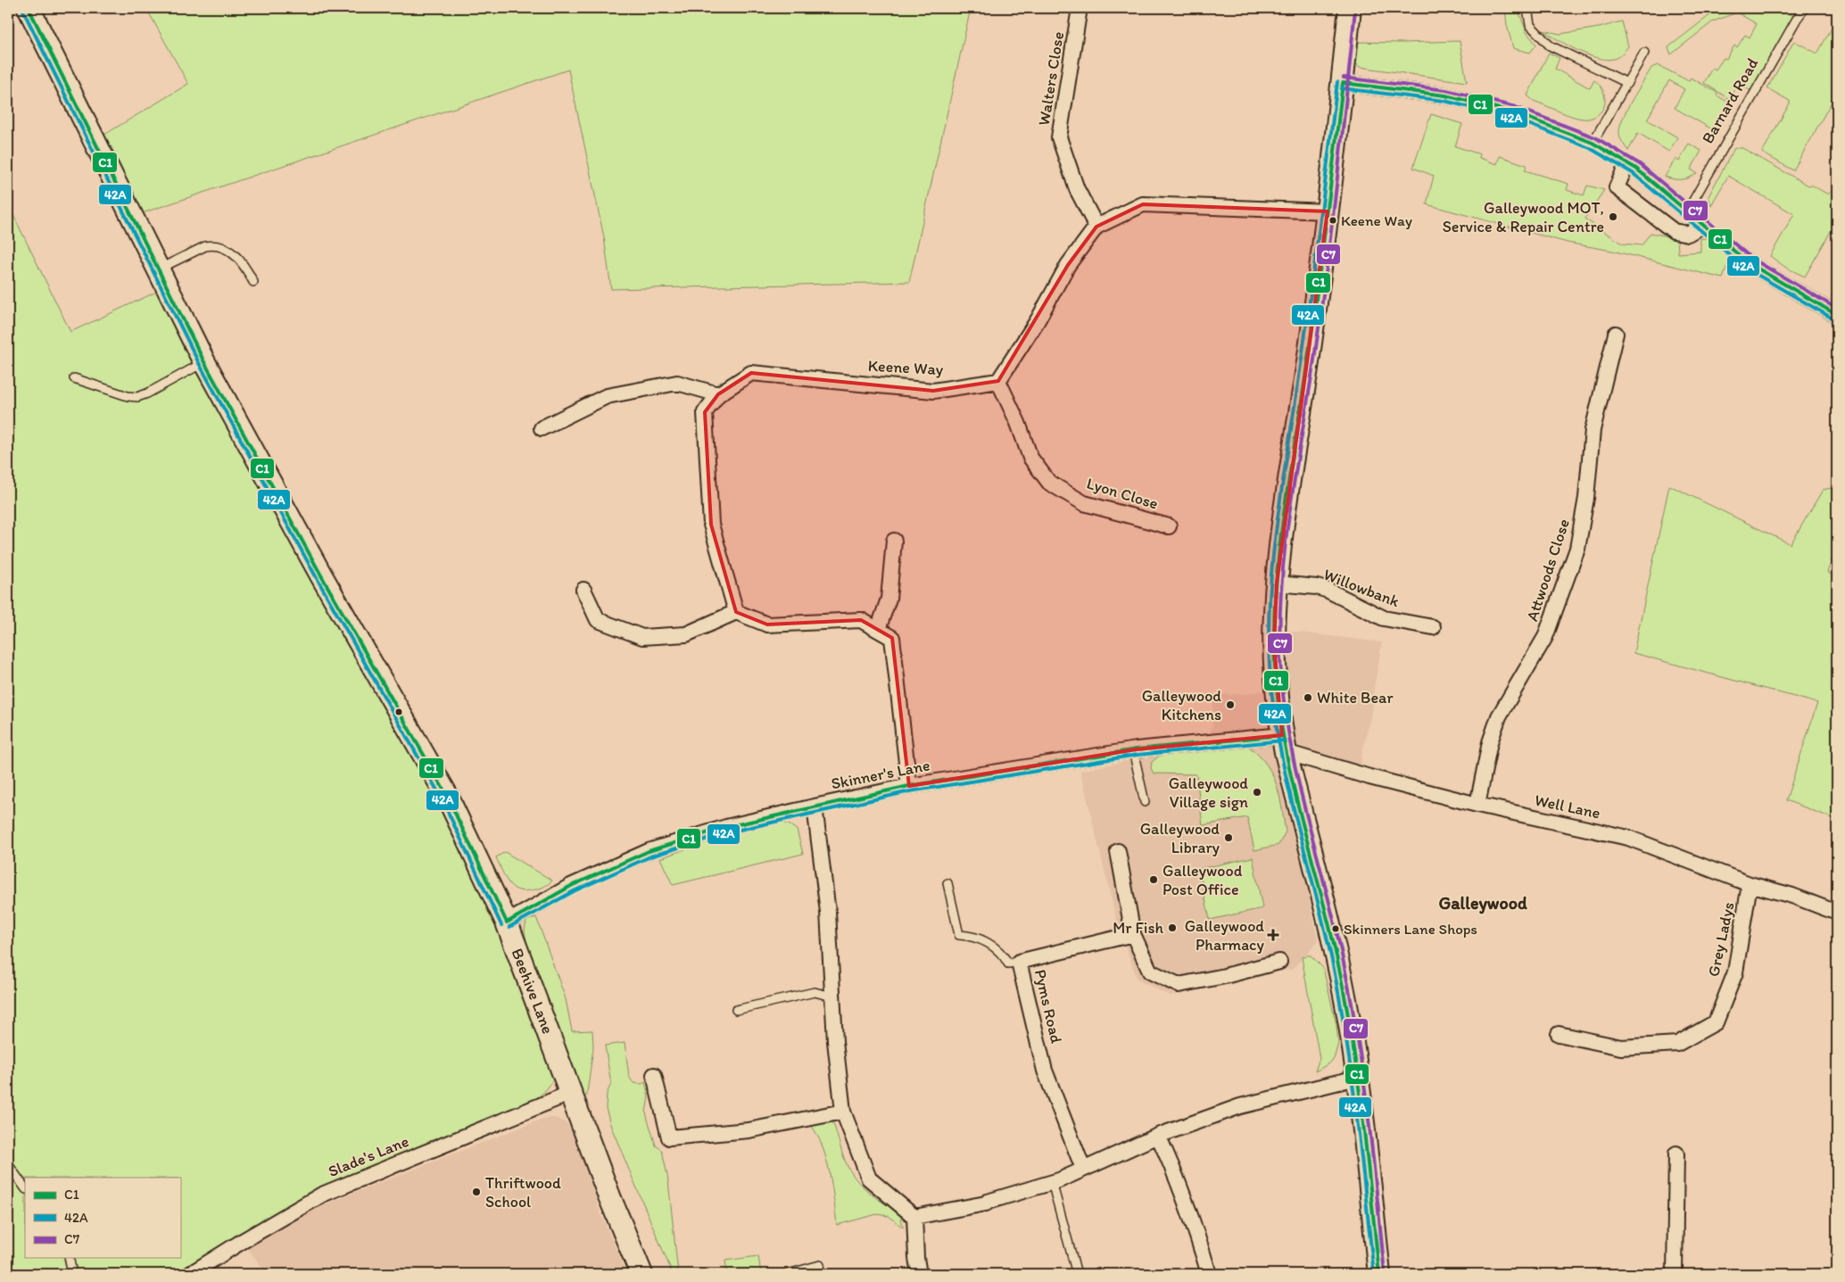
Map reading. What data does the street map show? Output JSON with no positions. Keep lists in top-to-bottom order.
{
  "streets": {
    "main road": ["Beehive Lane"],
    "street": [
      "Walters Close",
      "Keene Way",
      "Lyon Close",
      "Attwoods Close",
      "Willowbank",
      "Skinner's Lane",
      "Well Lane",
      "Grey Ladys",
      "Pyms Road",
      "Slade's Lane"
    ],
    "lane": ["Barnard Road"]
  },
  "crossings": [
    ["Keene Way", "Lyon Close"],
    ["Attwoods Close", "Well Lane"],
    ["Skinner's Lane", "Well Lane"],
    ["Skinner's Lane", "Beehive Lane"],
    ["Well Lane", "Grey Ladys"],
    ["Beehive Lane", "Slade's Lane"]
  ],
  "districts": ["Galleywood"],
  "places": {
    "other": [
      "Galleywood MOT, Service & Repair Centre",
      "Keene Way",
      "White Bear",
      "Galleywood Kitchens",
      "Galleywood Village sign",
      "Galleywood Library",
      "Galleywood Post Office",
      "Mr Fish",
      "Skinners Lane Shops",
      "Thriftwood School"
    ],
    "health": ["Galleywood Pharmacy"]
  },
  "lines": ["transit line C1", "transit line C7", "transit line 42A"],
  "legend": ["C1", "42A", "C7"]
}
